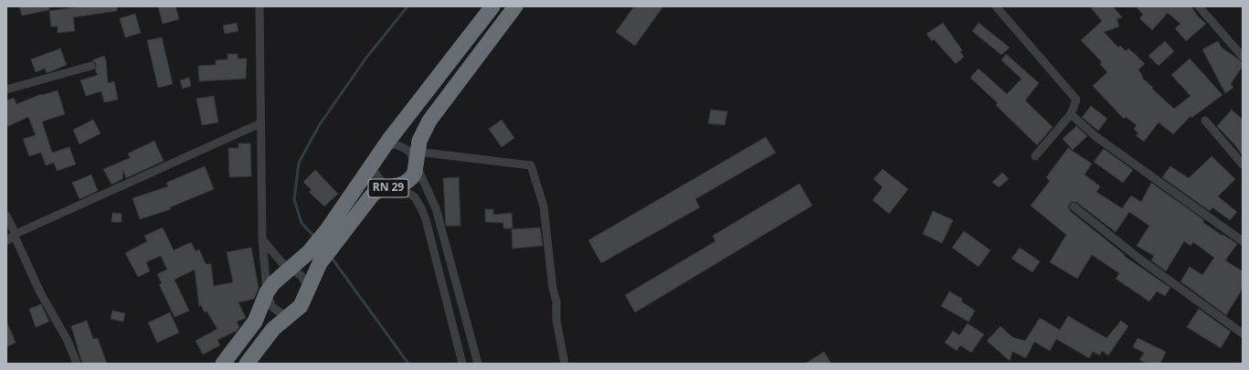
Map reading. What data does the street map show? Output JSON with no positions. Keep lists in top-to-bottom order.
{
  "streets": {
    "highway": ["RN 29"]
  }
}
